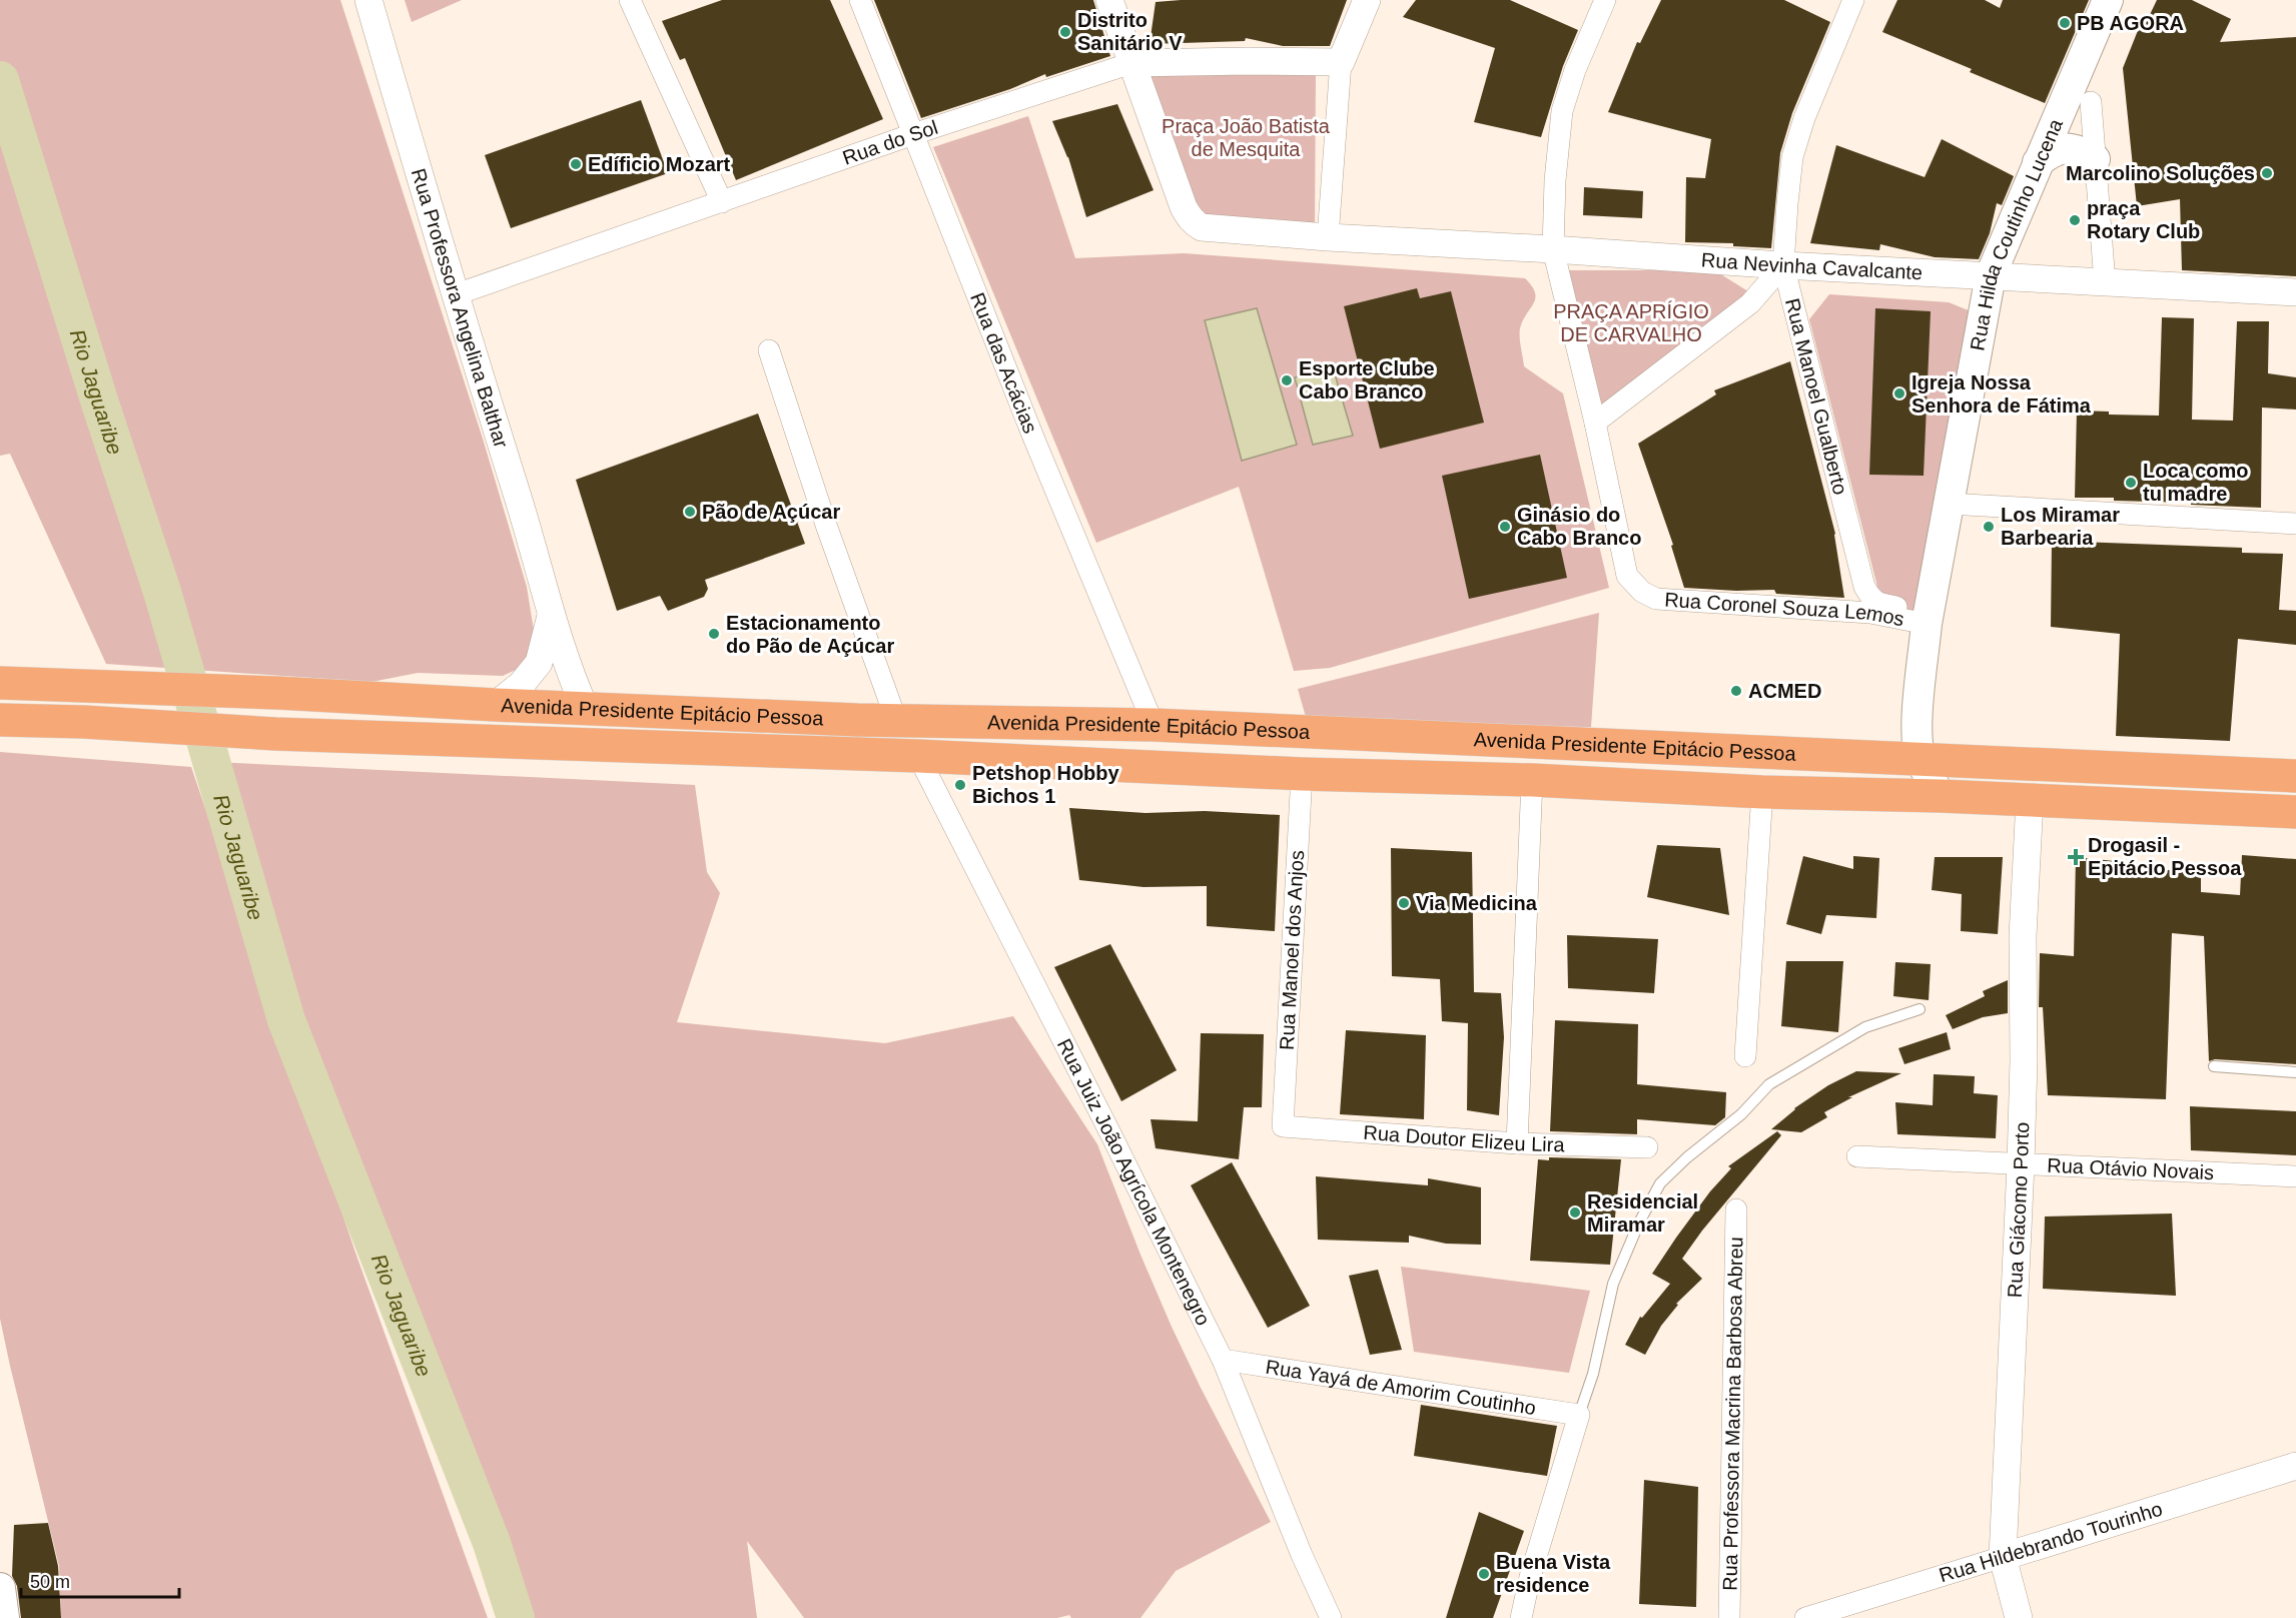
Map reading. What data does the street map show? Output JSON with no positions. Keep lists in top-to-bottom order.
{
  "streets": {
    "main road": ["Rua Hilda Coutinho Lucena", "Avenida Presidente Epitácio Pessoa"],
    "street": [
      "Rua do Sol",
      "Rua Nevinha Cavalcante",
      "Rua Professora Angelina Balthar",
      "Rua das Acácias",
      "Rua Manoel Gualberto",
      "Rua Coronel Souza Lemos",
      "Rua Manoel dos Anjos",
      "Rua Doutor Elizeu Lira",
      "Rua Otávio Novais",
      "Rua Juiz João Agrícola Montenegro",
      "Rua Giácomo Porto",
      "Rua Yayá de Amorim Coutinho",
      "Rua Professora Macrina Barbosa Abreu",
      "Rua Hildebrando Tourinho"
    ]
  },
  "crossings": [
    ["Rua do Sol", "Rua Nevinha Cavalcante"],
    ["Rua do Sol", "Rua Professora Angelina Balthar"],
    ["Rua do Sol", "Rua das Acácias"],
    ["Rua Hilda Coutinho Lucena", "Rua Nevinha Cavalcante"],
    ["Rua Hilda Coutinho Lucena", "Rua Coronel Souza Lemos"],
    ["Rua Hilda Coutinho Lucena", "Avenida Presidente Epitácio Pessoa"],
    ["Rua Nevinha Cavalcante", "Rua Manoel Gualberto"],
    ["Rua Nevinha Cavalcante", "Rua Coronel Souza Lemos"],
    ["Rua Professora Angelina Balthar", "Avenida Presidente Epitácio Pessoa"],
    ["Rua das Acácias", "Avenida Presidente Epitácio Pessoa"],
    ["Avenida Presidente Epitácio Pessoa", "Rua Manoel dos Anjos"],
    ["Avenida Presidente Epitácio Pessoa", "Rua Juiz João Agrícola Montenegro"],
    ["Avenida Presidente Epitácio Pessoa", "Rua Giácomo Porto"],
    ["Rua Manoel dos Anjos", "Rua Doutor Elizeu Lira"],
    ["Rua Otávio Novais", "Rua Giácomo Porto"],
    ["Rua Juiz João Agrícola Montenegro", "Rua Yayá de Amorim Coutinho"],
    ["Rua Giácomo Porto", "Rua Hildebrando Tourinho"]
  ],
  "water": ["Rio Jaguaribe"],
  "parks": ["Praça João Batista de Mesquita", "PRAÇA APRÍGIO DE CARVALHO"],
  "places": {
    "other": [
      "PB AGORA",
      "Distrito Sanitário V",
      "Edíficio Mozart",
      "Marcolino Soluções",
      "praça Rotary Club",
      "Esporte Clube Cabo Branco",
      "Igreja Nossa Senhora de Fátima",
      "Loca como tu madre",
      "Pão de Açúcar",
      "Ginásio do Cabo Branco",
      "Los Miramar Barbearia",
      "Estacionamento do Pão de Açúcar",
      "ACMED",
      "Petshop Hobby Bichos 1",
      "Via Medicina",
      "Residencial Miramar",
      "Buena Vista residence"
    ],
    "health": ["Drogasil - Epitácio Pessoa"]
  },
  "scale_bar": "50 m"
}
